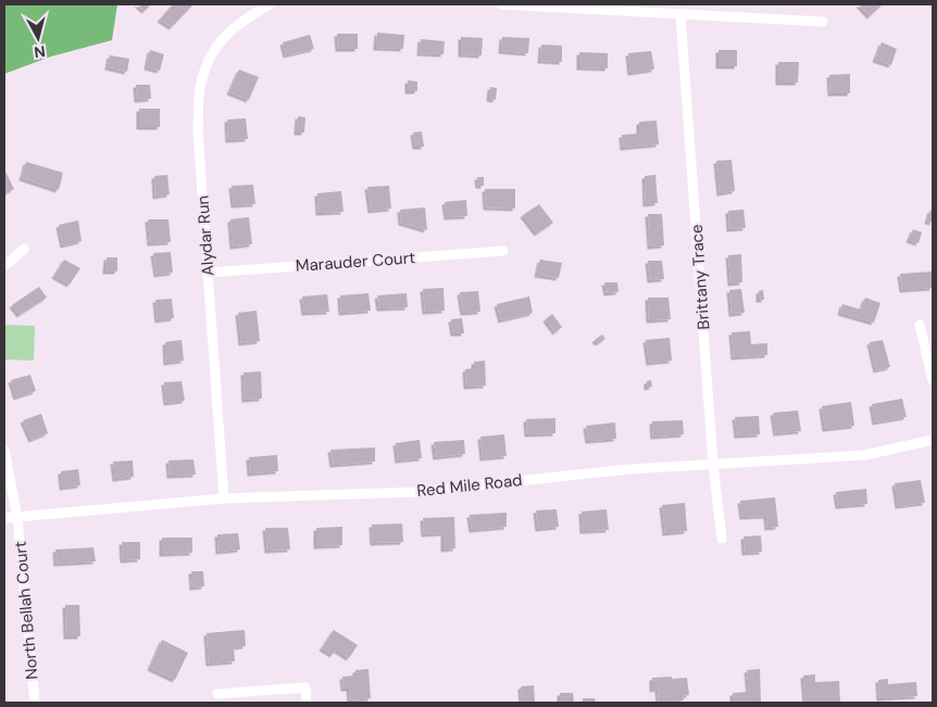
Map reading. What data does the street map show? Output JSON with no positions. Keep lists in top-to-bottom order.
{
  "streets": {
    "street": [
      "Alydar Run",
      "Marauder Court",
      "Brittany Trace",
      "Red Mile Road",
      "North Bellah Court"
    ]
  },
  "crossings": [
    ["Alydar Run", "Marauder Court"],
    ["Alydar Run", "Red Mile Road"],
    ["Brittany Trace", "Red Mile Road"],
    ["Red Mile Road", "North Bellah Court"]
  ],
  "north": "bottom"
}
